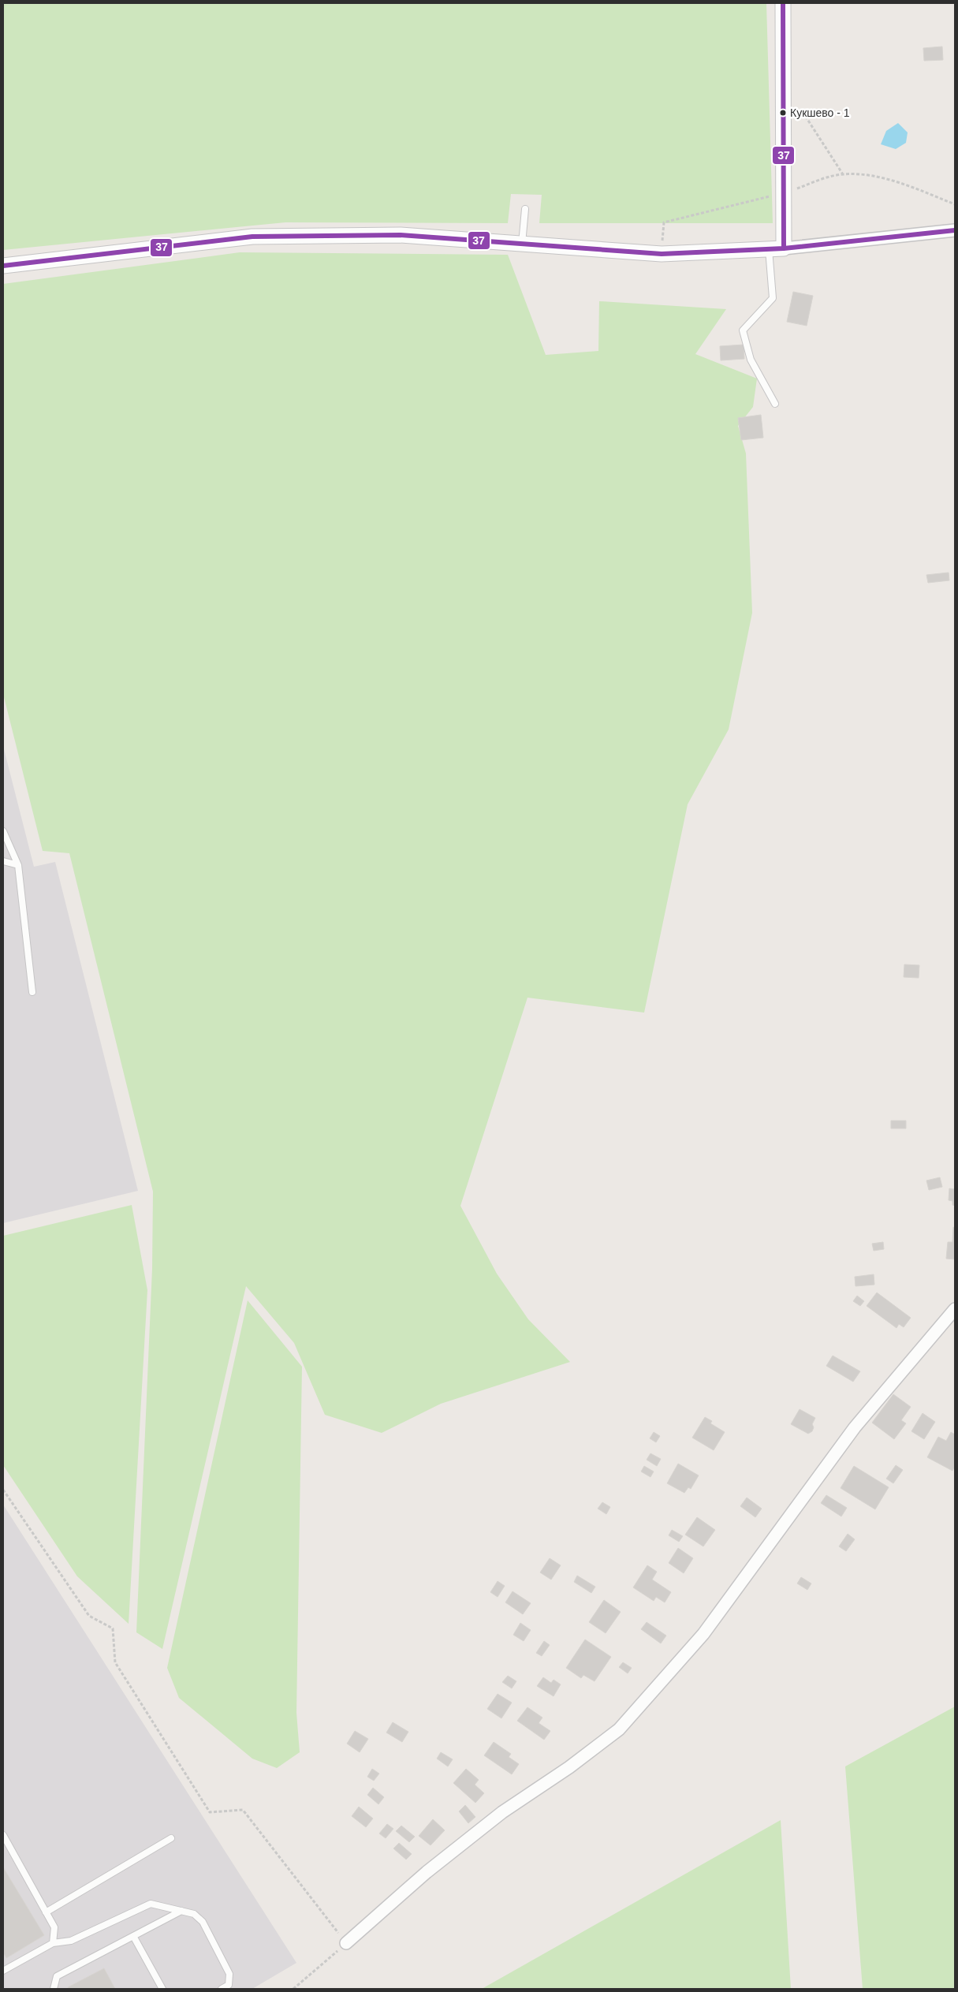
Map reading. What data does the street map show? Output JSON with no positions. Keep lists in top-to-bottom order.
{
  "places": ["Кукшево - 1"],
  "lines": ["transit line 37"]
}
